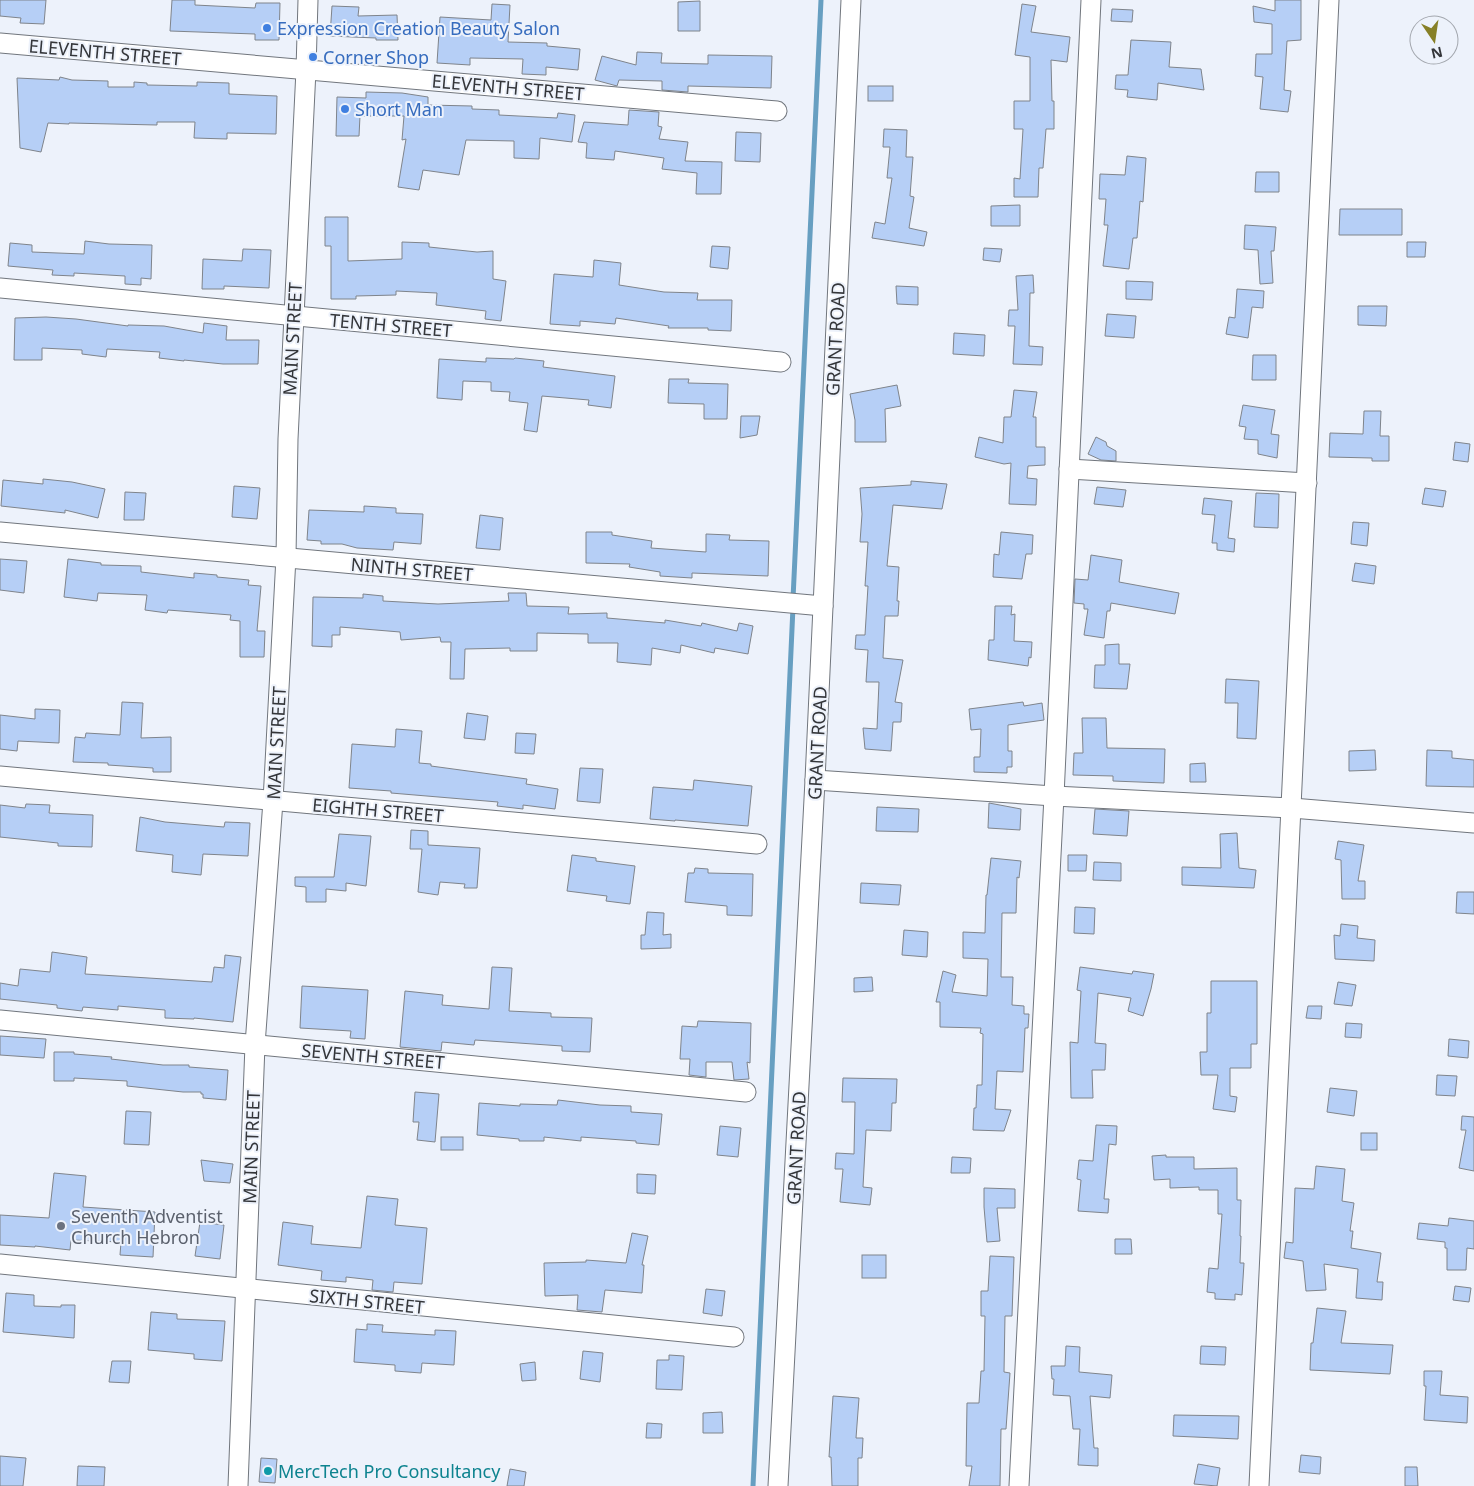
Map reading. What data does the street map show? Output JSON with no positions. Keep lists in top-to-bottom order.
{
  "streets": {
    "street": [
      "ELEVENTH STREET",
      "TENTH STREET",
      "MAIN STREET",
      "GRANT ROAD",
      "NINTH STREET",
      "EIGHTH STREET",
      "SEVENTH STREET",
      "SIXTH STREET"
    ]
  },
  "crossings": [
    ["ELEVENTH STREET", "MAIN STREET"],
    ["TENTH STREET", "MAIN STREET"],
    ["MAIN STREET", "NINTH STREET"],
    ["MAIN STREET", "EIGHTH STREET"],
    ["MAIN STREET", "SEVENTH STREET"],
    ["MAIN STREET", "SIXTH STREET"],
    ["GRANT ROAD", "NINTH STREET"]
  ],
  "places": [
    "Expression Creation Beauty Salon",
    "Corner Shop",
    "Short Man",
    "Seventh Adventist Church Hebron",
    "MercTech Pro Consultancy"
  ],
  "north": "bottom"
}
